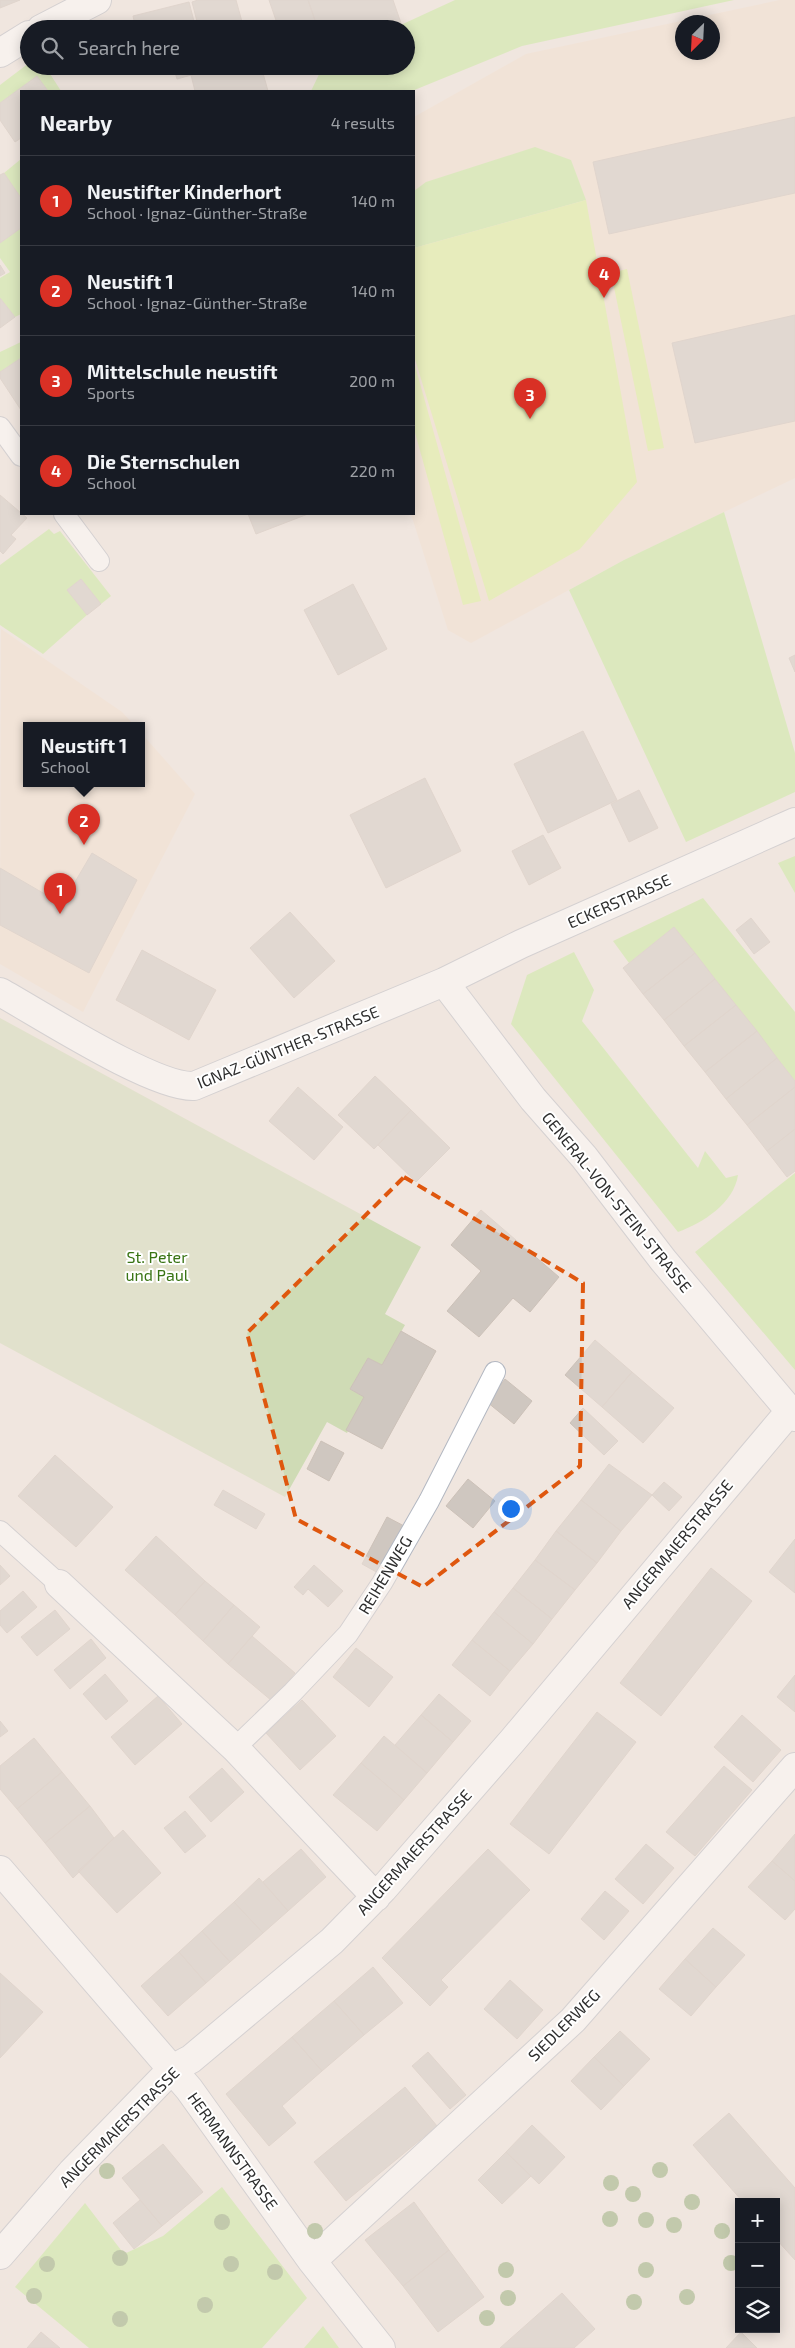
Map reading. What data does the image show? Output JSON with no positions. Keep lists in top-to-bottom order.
{
  "streets": {
    "street": [
      "ECKERSTRASSE",
      "IGNAZ-GÜNTHER-STRASSE",
      "GENERAL-VON-STEIN-STRASSE",
      "ANGERMAIERSTRASSE",
      "SIEDLERWEG",
      "HERMANNSTRASSE"
    ],
    "lane": ["REIHENWEG"]
  },
  "crossings": [
    ["ECKERSTRASSE", "IGNAZ-GÜNTHER-STRASSE"],
    ["ECKERSTRASSE", "GENERAL-VON-STEIN-STRASSE"],
    ["IGNAZ-GÜNTHER-STRASSE", "GENERAL-VON-STEIN-STRASSE"],
    ["GENERAL-VON-STEIN-STRASSE", "ANGERMAIERSTRASSE"],
    ["ANGERMAIERSTRASSE", "HERMANNSTRASSE"],
    ["SIEDLERWEG", "HERMANNSTRASSE"]
  ],
  "parks": ["St. Peter und Paul"],
  "north": "bottom left",
  "page": {
    "search": "Search here",
    "heading": ["Nearby", "4 results"],
    "list": [
      {
        "mark": "1",
        "name": "Neustifter Kinderhort",
        "note": "School · Ignaz-Günther-Straße",
        "value": "140 m"
      },
      {
        "mark": "2",
        "name": "Neustift 1",
        "note": "School · Ignaz-Günther-Straße",
        "value": "140 m"
      },
      {
        "mark": "3",
        "name": "Mittelschule neustift",
        "note": "Sports",
        "value": "200 m"
      },
      {
        "mark": "4",
        "name": "Die Sternschulen",
        "note": "School",
        "value": "220 m"
      }
    ],
    "pins": [
      "4",
      "3",
      "2",
      "1"
    ],
    "popup": ["Neustift 1", "School"],
    "map_buttons": ["+", "−"]
  }
}
